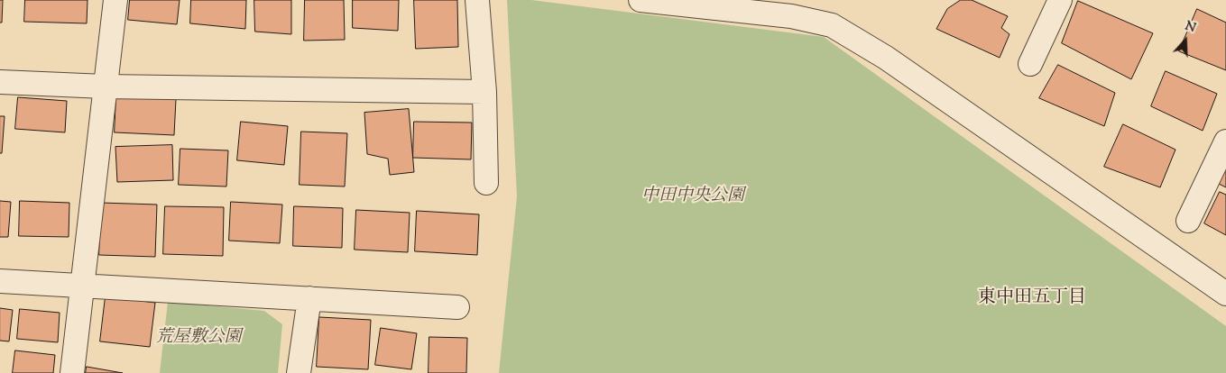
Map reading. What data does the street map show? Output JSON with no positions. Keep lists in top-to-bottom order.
{
  "districts": ["東中田五丁目"],
  "parks": ["中田中央公園", "荒屋敷公園"],
  "north": "top"
}
